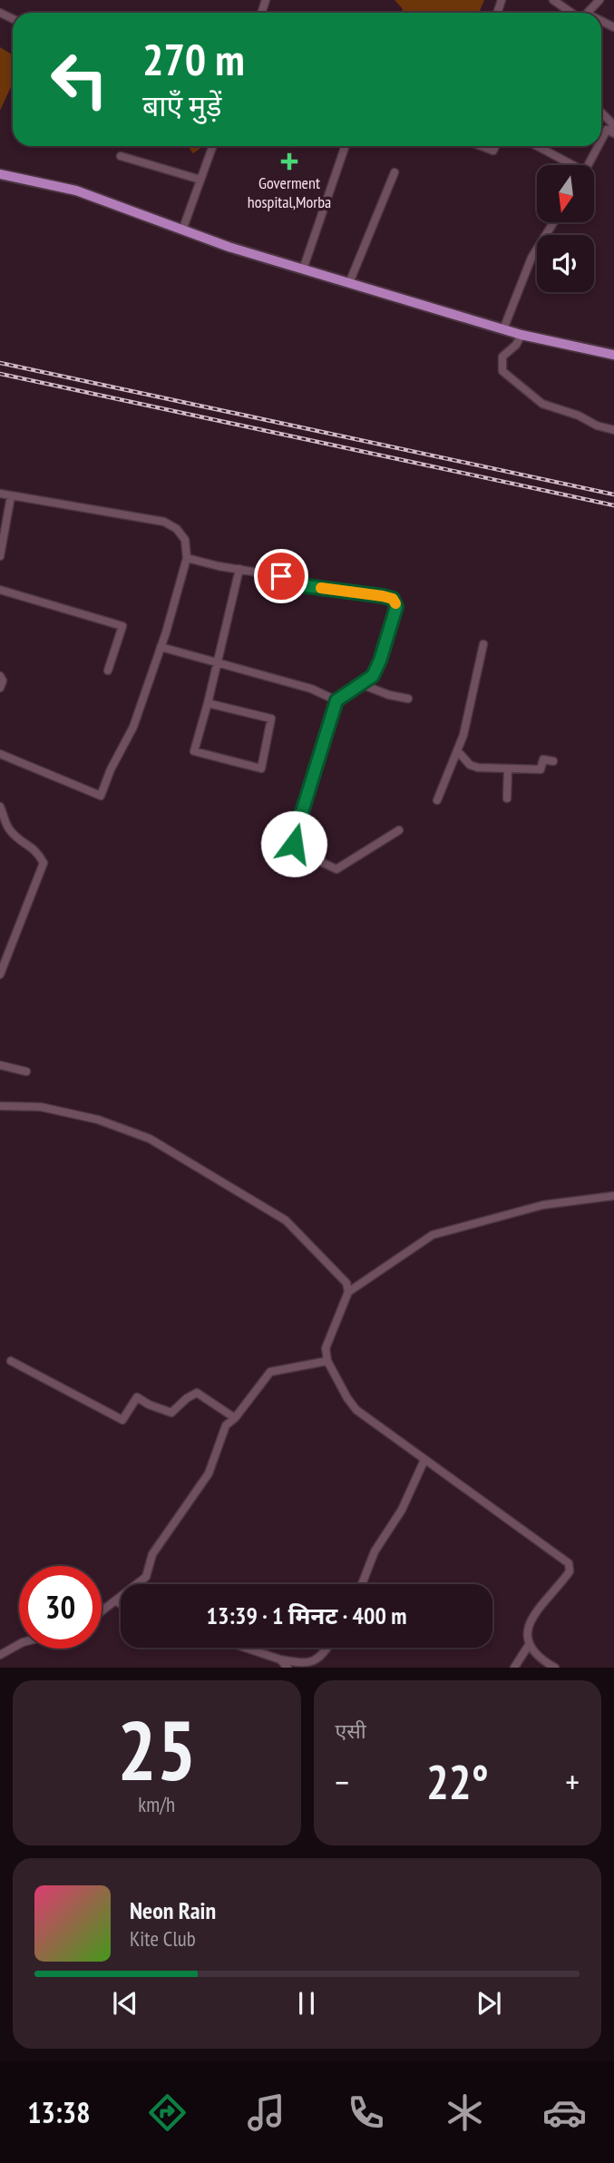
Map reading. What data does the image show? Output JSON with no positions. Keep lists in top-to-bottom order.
{
  "places": {
    "health": ["Goverment hospital,Morba"]
  },
  "north": "bottom",
  "page": {
    "turn": ["270 m", "बाएँ मुड़ें"],
    "limit": "30",
    "trip": "13:39 · 1 मिनट · 400 m",
    "tile": [
      ["25", "km/h"],
      "एसी"
    ],
    "heat": ["−", "22°", "+"],
    "song": ["Neon Rain", "Kite Club"],
    "tabs": "13:38"
  }
}
